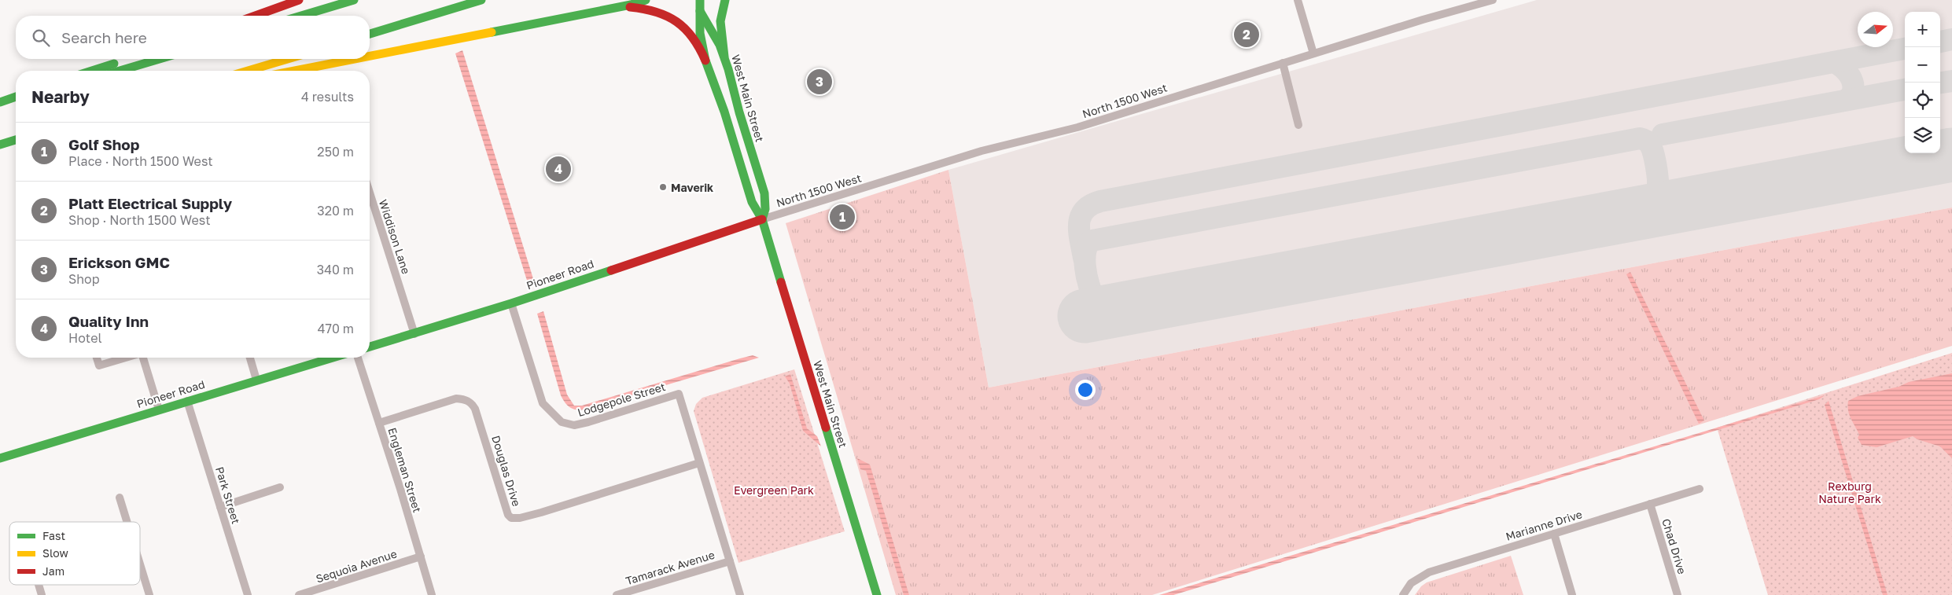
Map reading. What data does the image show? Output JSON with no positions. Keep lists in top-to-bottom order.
{
  "streets": {
    "main road": ["West Main Street", "Pioneer Road"],
    "street": [
      "North 1500 West",
      "Widdison Lane",
      "Lodgepole Street",
      "Engleman Street",
      "Douglas Drive",
      "Park Street",
      "Marianne Drive",
      "Chad Drive",
      "Sequoia Avenue",
      "Tamarack Avenue"
    ]
  },
  "crossings": [
    ["West Main Street", "North 1500 West"],
    ["West Main Street", "Pioneer Road"],
    ["North 1500 West", "Pioneer Road"],
    ["Widdison Lane", "Pioneer Road"],
    ["Pioneer Road", "Lodgepole Street"],
    ["Pioneer Road", "Park Street"],
    ["Lodgepole Street", "Douglas Drive"],
    ["Lodgepole Street", "Tamarack Avenue"],
    ["Engleman Street", "Douglas Drive"],
    ["Engleman Street", "Sequoia Avenue"],
    ["Marianne Drive", "Chad Drive"]
  ],
  "parks": ["Rexburg Nature Park", "Evergreen Park"],
  "places": ["Maverik"],
  "legend": ["Fast", "Slow", "Jam"],
  "north": "right",
  "page": {
    "map_buttons": ["+", "−"],
    "search": "Search here",
    "pins": [
      "2",
      "3",
      "4",
      "1"
    ],
    "heading": ["Nearby", "4 results"],
    "list": [
      {
        "mark": "1",
        "name": "Golf Shop",
        "note": "Place · North 1500 West",
        "value": "250 m"
      },
      {
        "mark": "2",
        "name": "Platt Electrical Supply",
        "note": "Shop · North 1500 West",
        "value": "320 m"
      },
      {
        "mark": "3",
        "name": "Erickson GMC",
        "note": "Shop",
        "value": "340 m"
      },
      {
        "mark": "4",
        "name": "Quality Inn",
        "note": "Hotel",
        "value": "470 m"
      }
    ]
  }
}
